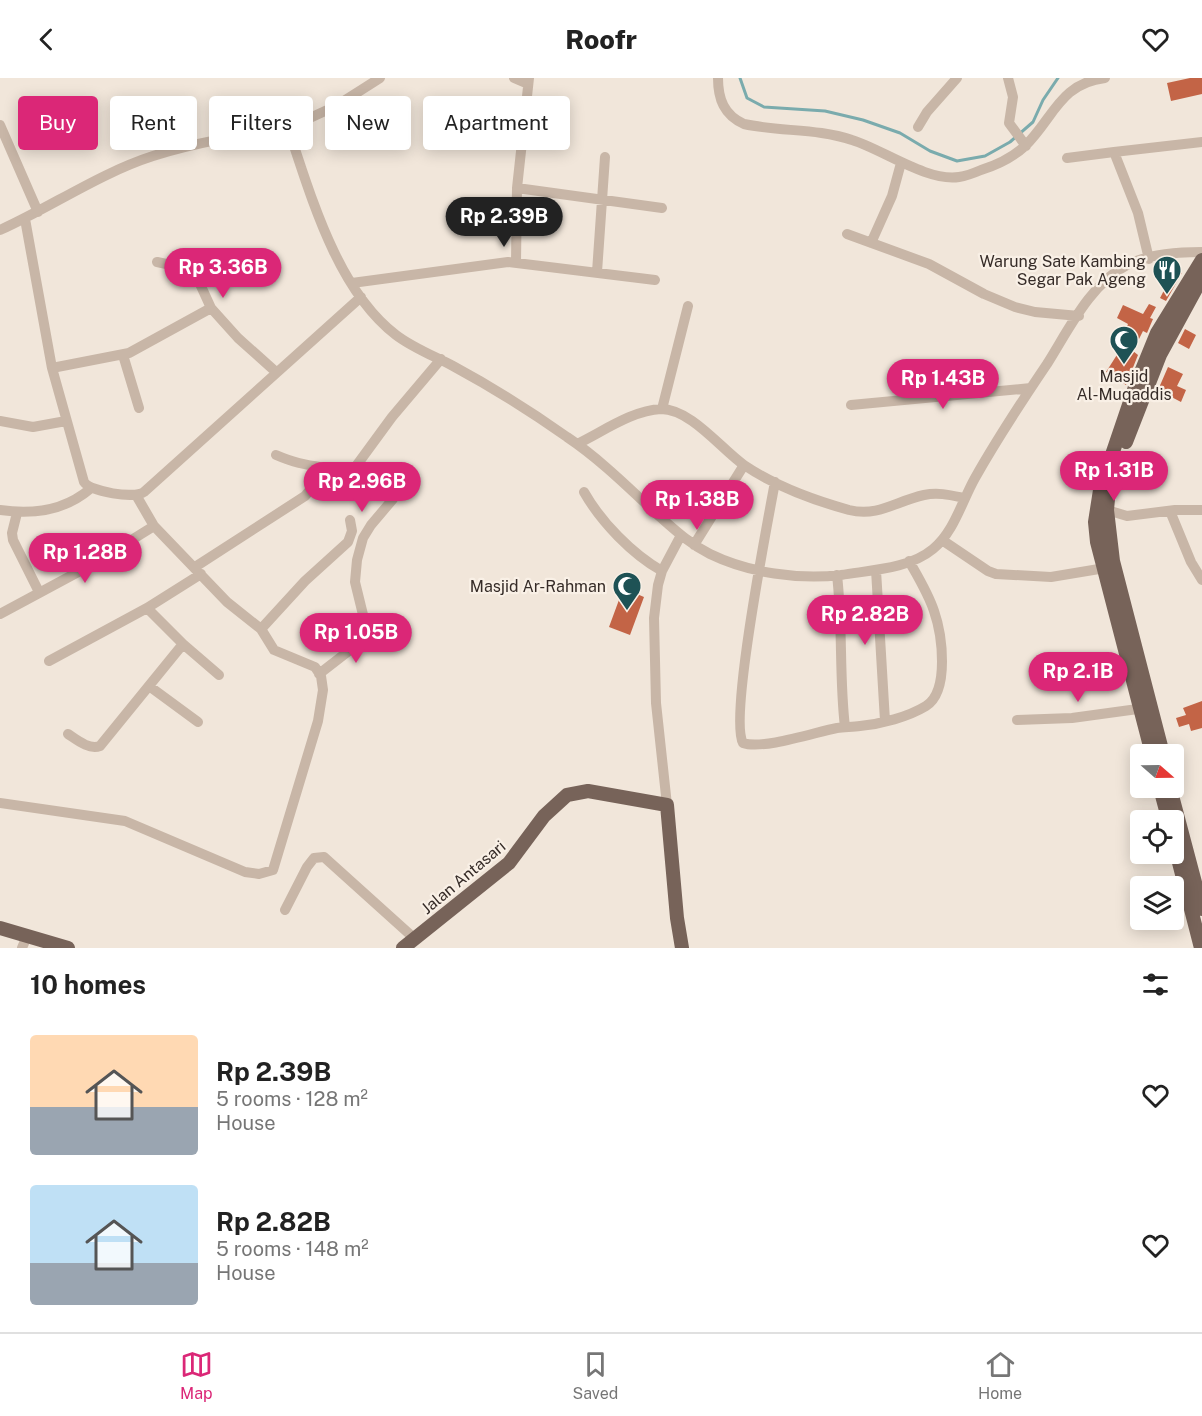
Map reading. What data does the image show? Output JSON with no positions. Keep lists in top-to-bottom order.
{
  "streets": {
    "main road": ["Jalan Antasari"]
  },
  "places": {
    "restaurant": ["Warung Sate Kambing Segar Pak Ageng"],
    "mosque": ["Masjid Al-Muqaddis", "Masjid Ar-Rahman"]
  },
  "north": "right",
  "page": {
    "header": "Roofr",
    "chip": [
      "Buy",
      "Rent",
      "Filters",
      "New",
      "Apartment"
    ],
    "price": [
      "Rp 2.39B",
      "Rp 3.36B",
      "Rp 1.43B",
      "Rp 1.31B",
      "Rp 2.96B",
      "Rp 1.38B",
      "Rp 1.28B",
      "Rp 2.82B",
      "Rp 1.05B",
      "Rp 2.1B"
    ],
    "heading": "10 homes",
    "list": [
      {
        "name": "Rp 2.39B",
        "note": "5 rooms · 128 m² · House"
      },
      {
        "name": "Rp 2.82B",
        "note": "5 rooms · 148 m² · House"
      }
    ],
    "tabs": ["Map", "Saved", "Home"]
  }
}
